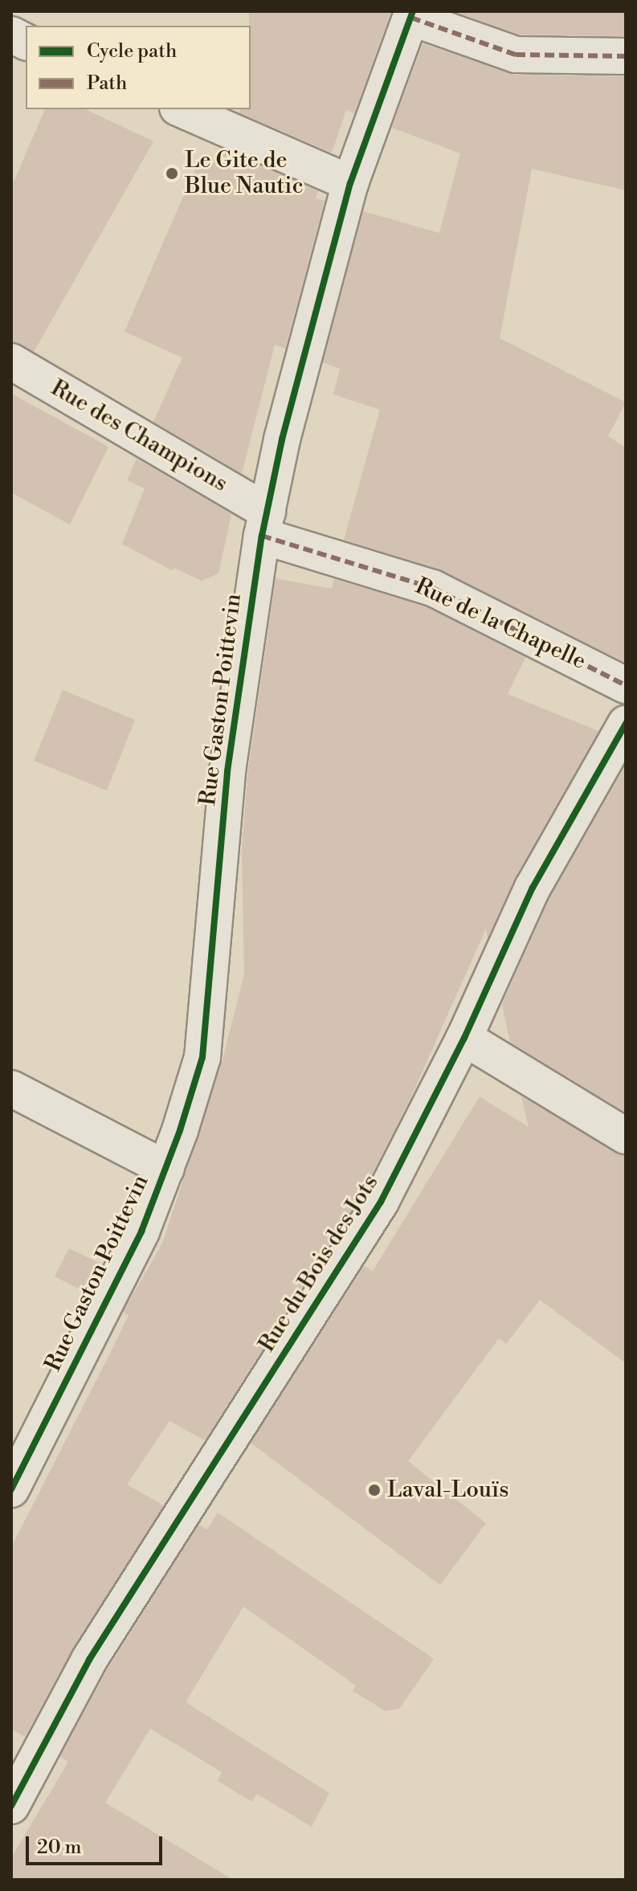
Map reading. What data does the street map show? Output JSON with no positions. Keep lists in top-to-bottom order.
{
  "streets": {
    "street": [
      "Rue des Champions",
      "Rue de la Chapelle",
      "Rue Gaston Poittevin",
      "Rue du Bois des Jots"
    ]
  },
  "crossings": [
    ["Rue des Champions", "Rue de la Chapelle"],
    ["Rue des Champions", "Rue Gaston Poittevin"],
    ["Rue de la Chapelle", "Rue Gaston Poittevin"]
  ],
  "places": ["Le Gite de Blue Nautic", "Laval-Louïs"],
  "legend": ["Cycle path", "Path"],
  "scale_bar": "20 m"
}
